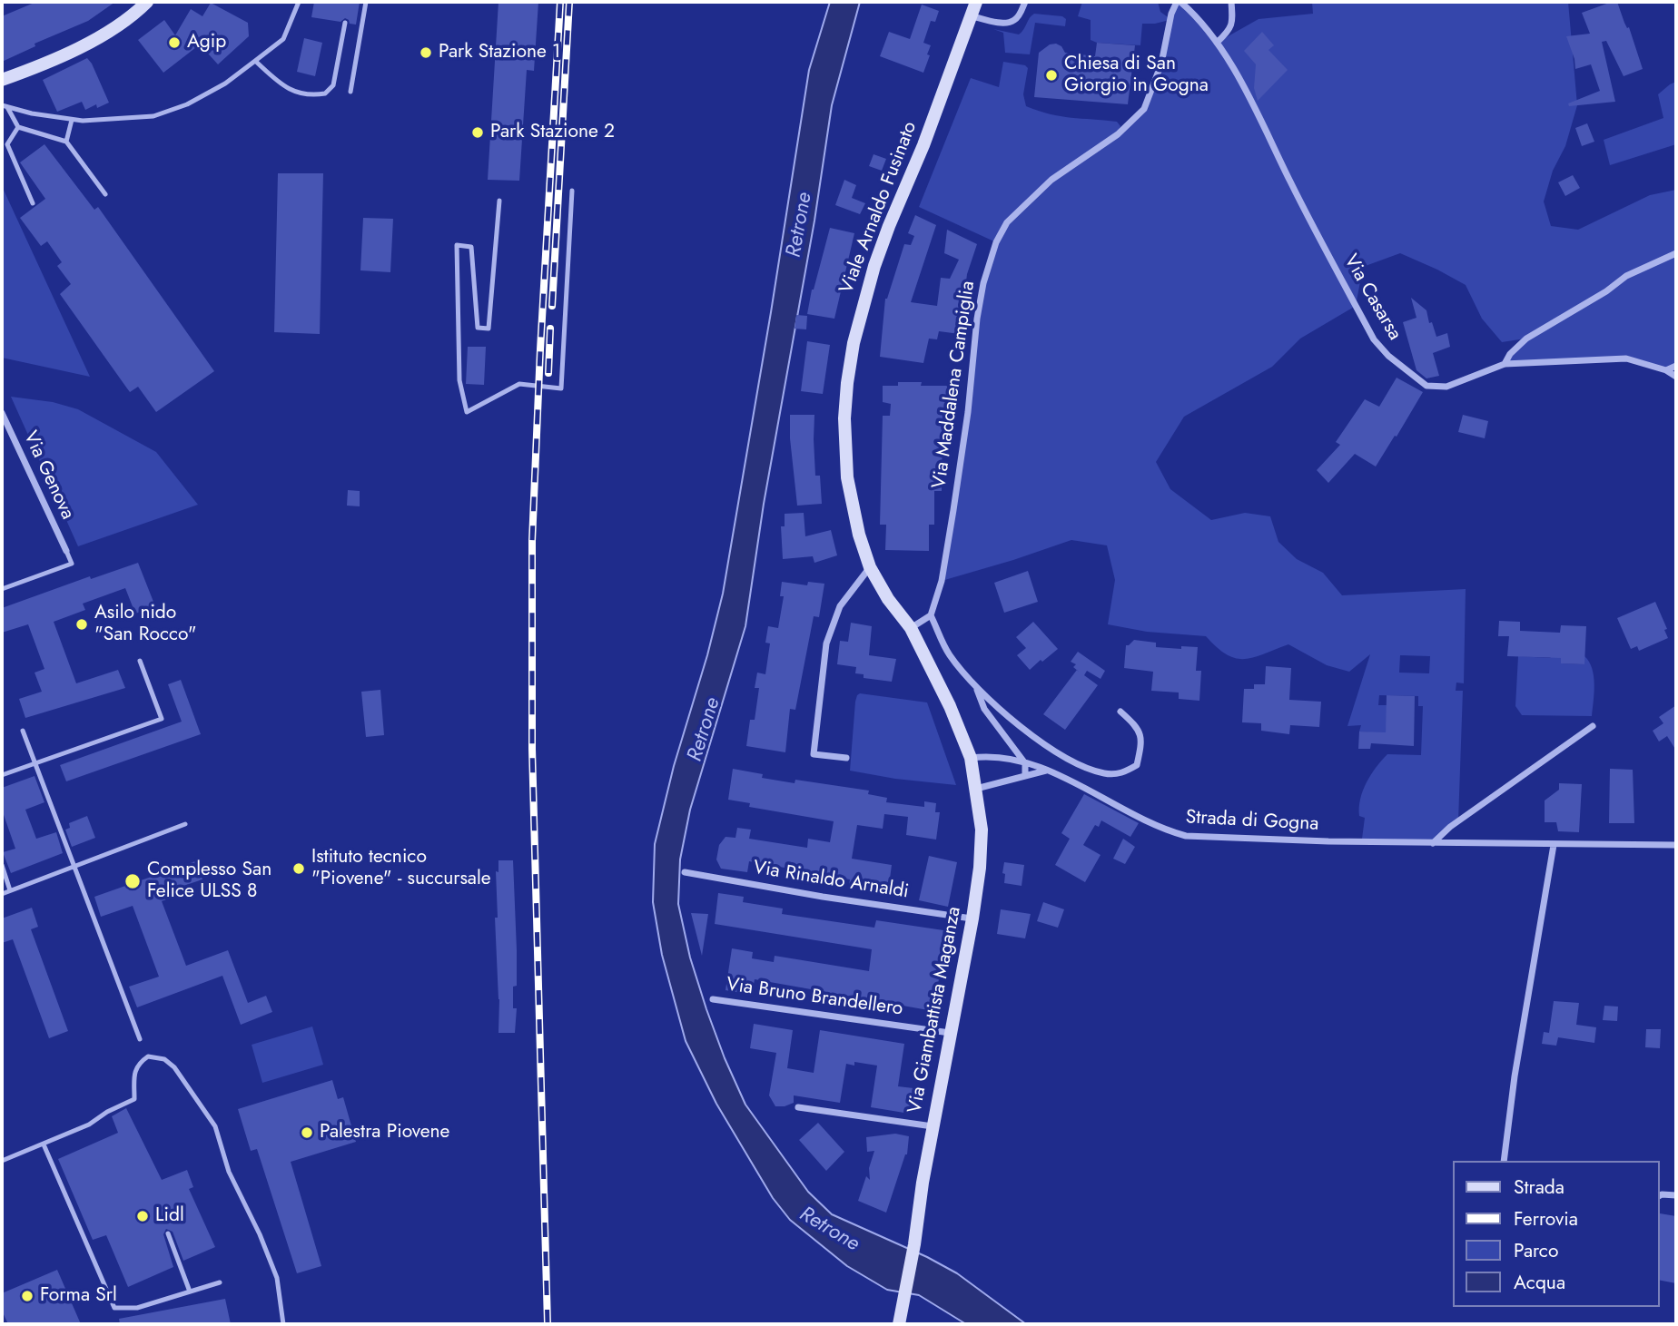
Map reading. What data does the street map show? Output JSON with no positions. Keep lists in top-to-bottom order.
{
  "streets": {
    "street": [
      "Viale Arnaldo Fusinato",
      "Via Casarsa",
      "Via Maddalena Campiglia",
      "Via Genova",
      "Strada di Gogna",
      "Via Rinaldo Arnaldi",
      "Via Bruno Brandellero",
      "Via Giambattista Maganza"
    ]
  },
  "crossings": [
    ["Viale Arnaldo Fusinato", "Via Giambattista Maganza"],
    ["Via Casarsa", "Via Maddalena Campiglia"],
    ["Strada di Gogna", "Via Giambattista Maganza"],
    ["Via Rinaldo Arnaldi", "Via Giambattista Maganza"],
    ["Via Bruno Brandellero", "Via Giambattista Maganza"]
  ],
  "water": ["Retrone"],
  "places": [
    "Agip",
    "Park Stazione 1",
    "Chiesa di San Giorgio in Gogna",
    "Park Stazione 2",
    "Asilo nido \"San Rocco\"",
    "Istituto tecnico \"Piovene\" - succursale",
    "Complesso San Felice ULSS 8",
    "Palestra Piovene",
    "Lidl",
    "Forma Srl"
  ],
  "legend": [
    "Strada",
    "Ferrovia",
    "Parco",
    "Acqua"
  ]
}
